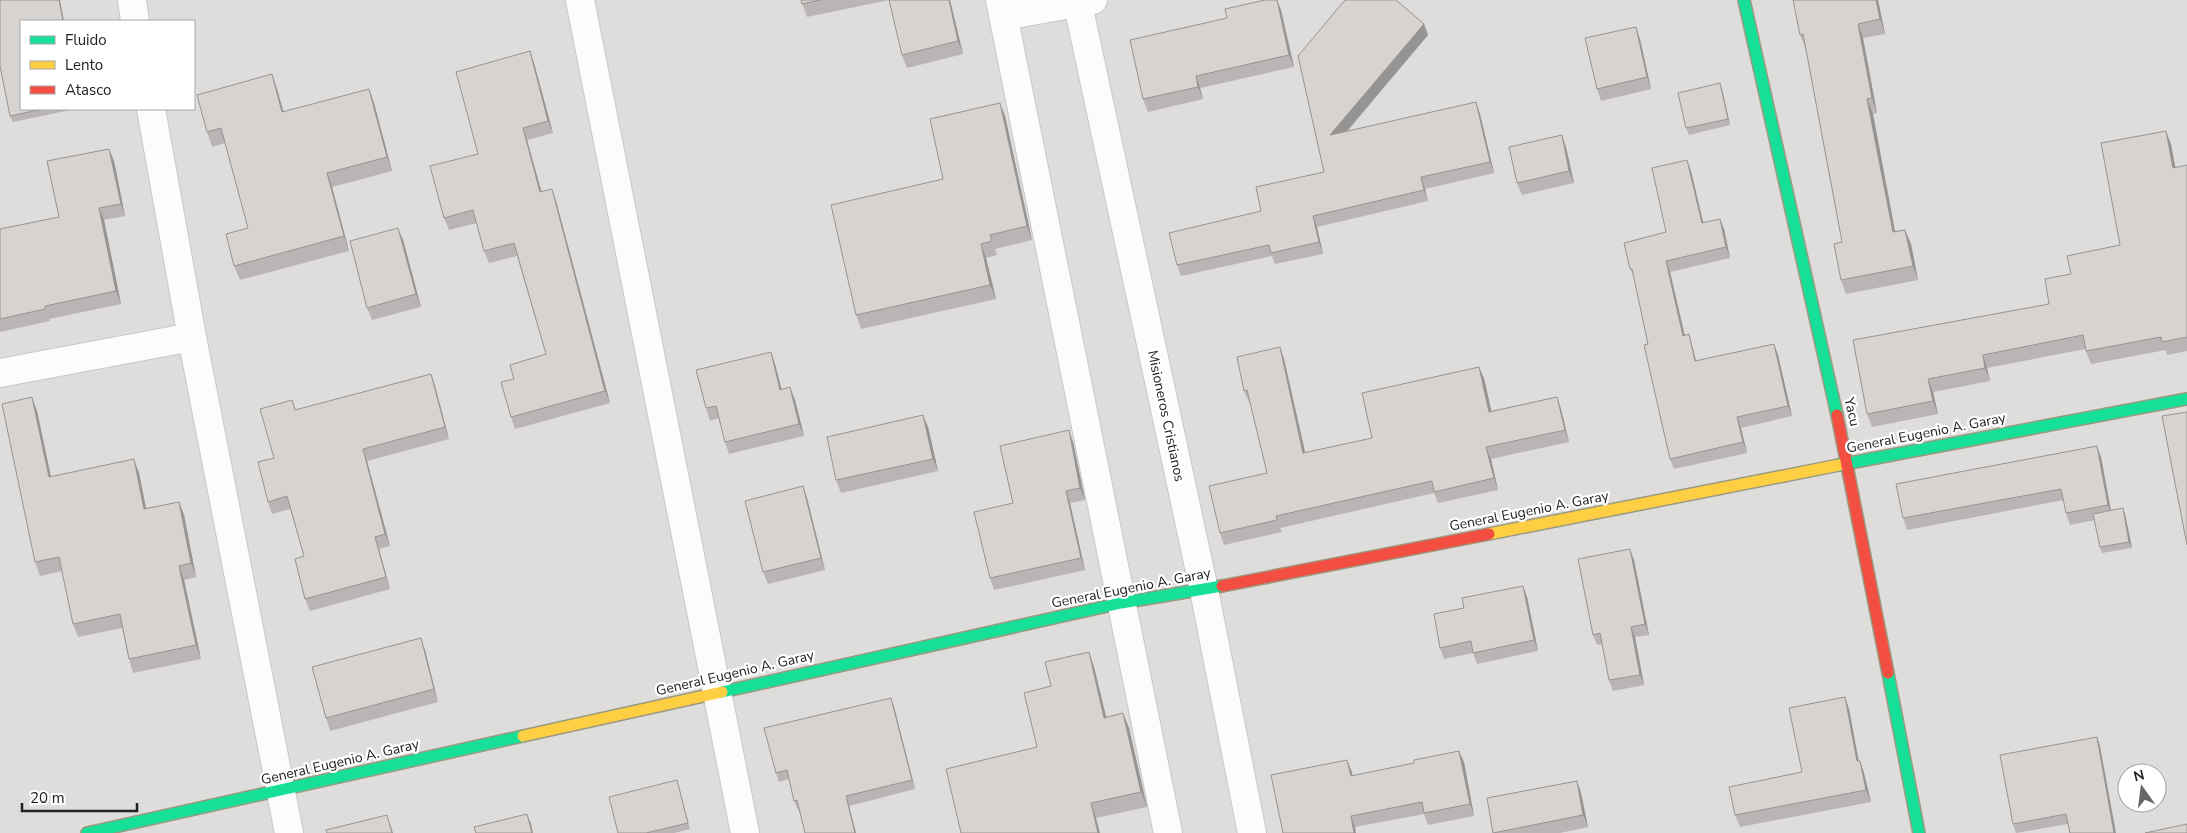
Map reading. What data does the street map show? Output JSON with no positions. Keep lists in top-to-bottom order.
{
  "streets": {
    "street": ["Yacu", "Misioneros Cristianos", "General Eugenio A. Garay"]
  },
  "crossings": [
    ["Yacu", "General Eugenio A. Garay"],
    ["Misioneros Cristianos", "General Eugenio A. Garay"]
  ],
  "legend": ["Fluido", "Lento", "Atasco"],
  "scale_bar": "20 m",
  "north": "top"
}
